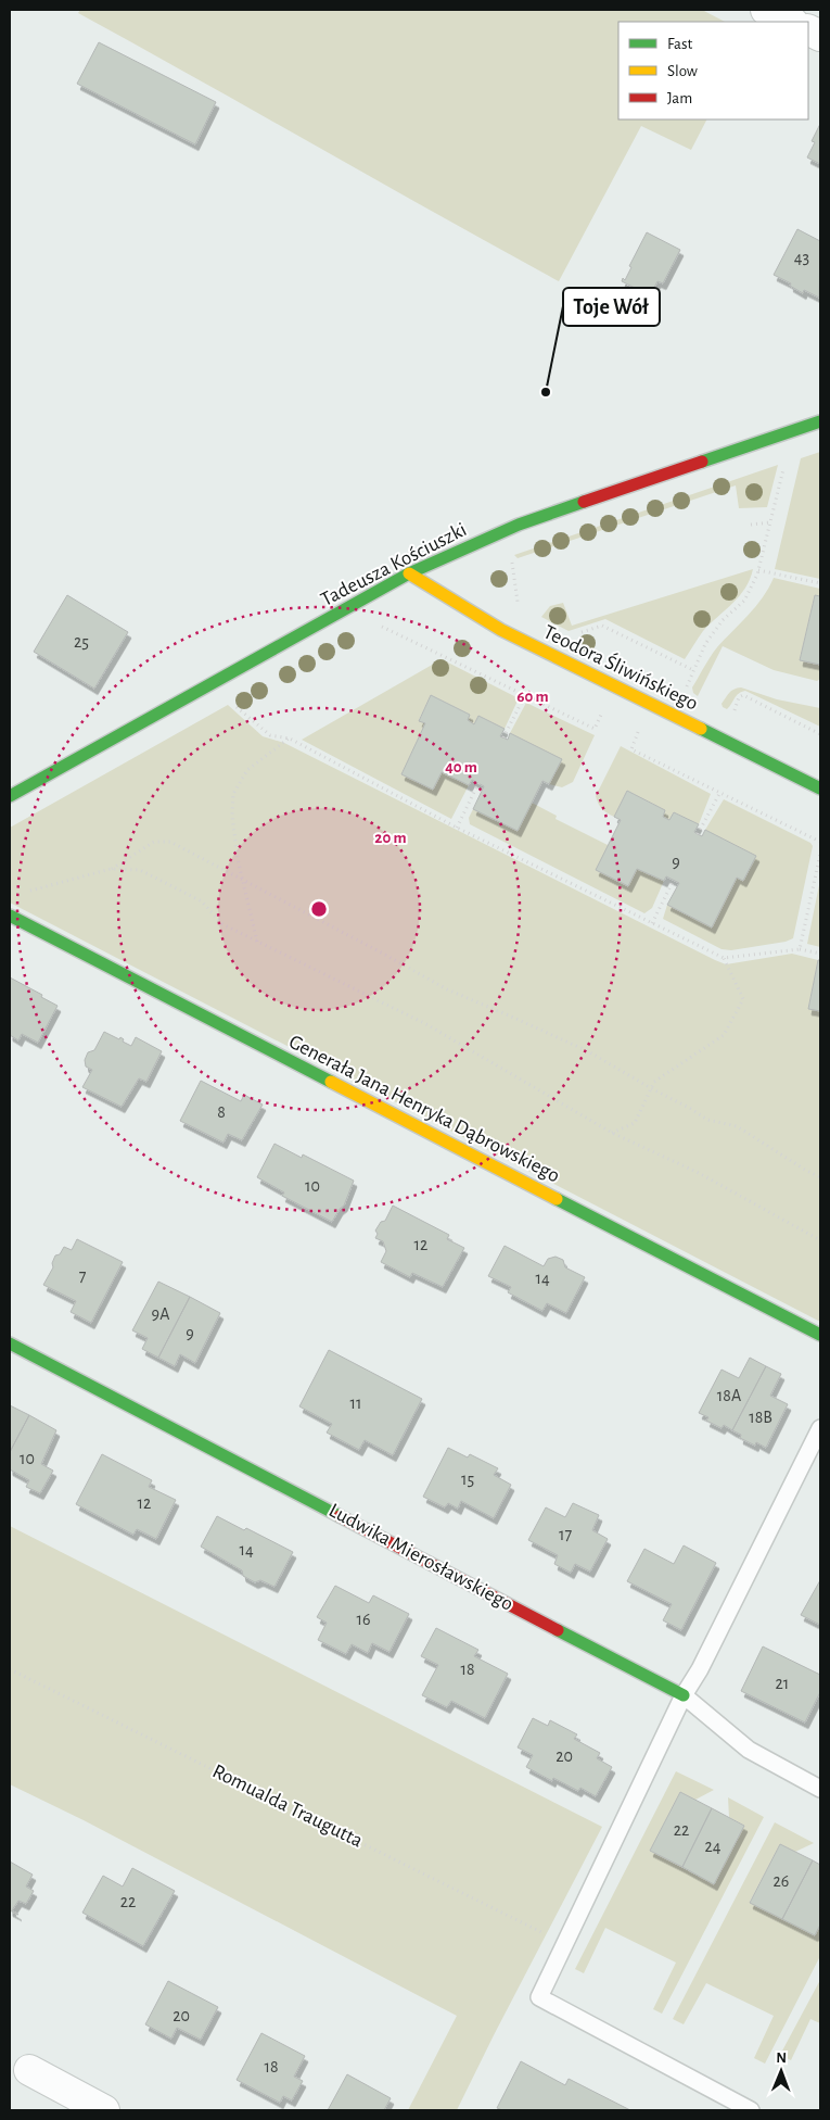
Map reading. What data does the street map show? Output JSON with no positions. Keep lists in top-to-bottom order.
{
  "streets": {
    "street": [
      "Tadeusza Kościuszki",
      "Teodora Śliwińskiego",
      "Generała Jana Henryka Dąbrowskiego",
      "Ludwika Mierosławskiego"
    ],
    "path": ["Romualda Traugutta"]
  },
  "crossings": [
    ["Tadeusza Kościuszki", "Teodora Śliwińskiego"]
  ],
  "places": ["Toje Wół"],
  "house_numbers": [
    "43",
    "25",
    "9",
    "8",
    "10",
    "12",
    "7",
    "14",
    "9A",
    "9",
    "18A",
    "11",
    "18B",
    "10",
    "15",
    "12",
    "17",
    "14",
    "16",
    "18",
    "21",
    "20",
    "22",
    "24",
    "26",
    "22",
    "20",
    "18"
  ],
  "legend": ["Fast", "Slow", "Jam"],
  "north": "top",
  "rings": ["60 m", "40 m", "20 m"]
}
